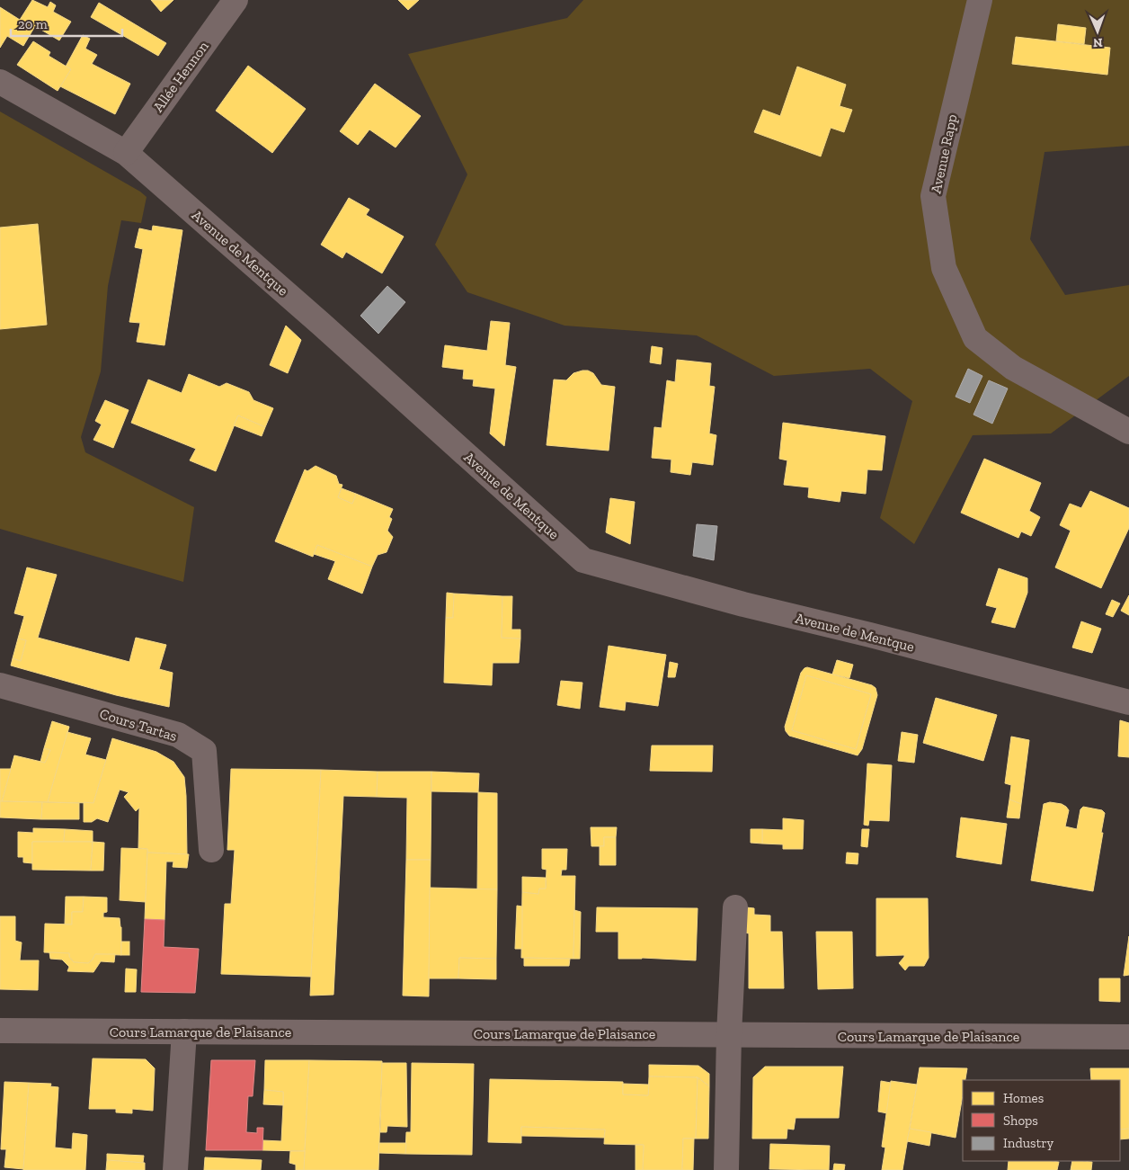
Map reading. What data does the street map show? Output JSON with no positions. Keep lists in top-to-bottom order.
{
  "streets": {
    "street": [
      "Allée Hennon",
      "Avenue Rapp",
      "Avenue de Mentque",
      "Cours Tartas",
      "Cours Lamarque de Plaisance"
    ]
  },
  "crossings": [
    ["Allée Hennon", "Avenue de Mentque"]
  ],
  "legend": ["Homes", "Shops", "Industry"],
  "scale_bar": "20 m",
  "north": "bottom"
}
